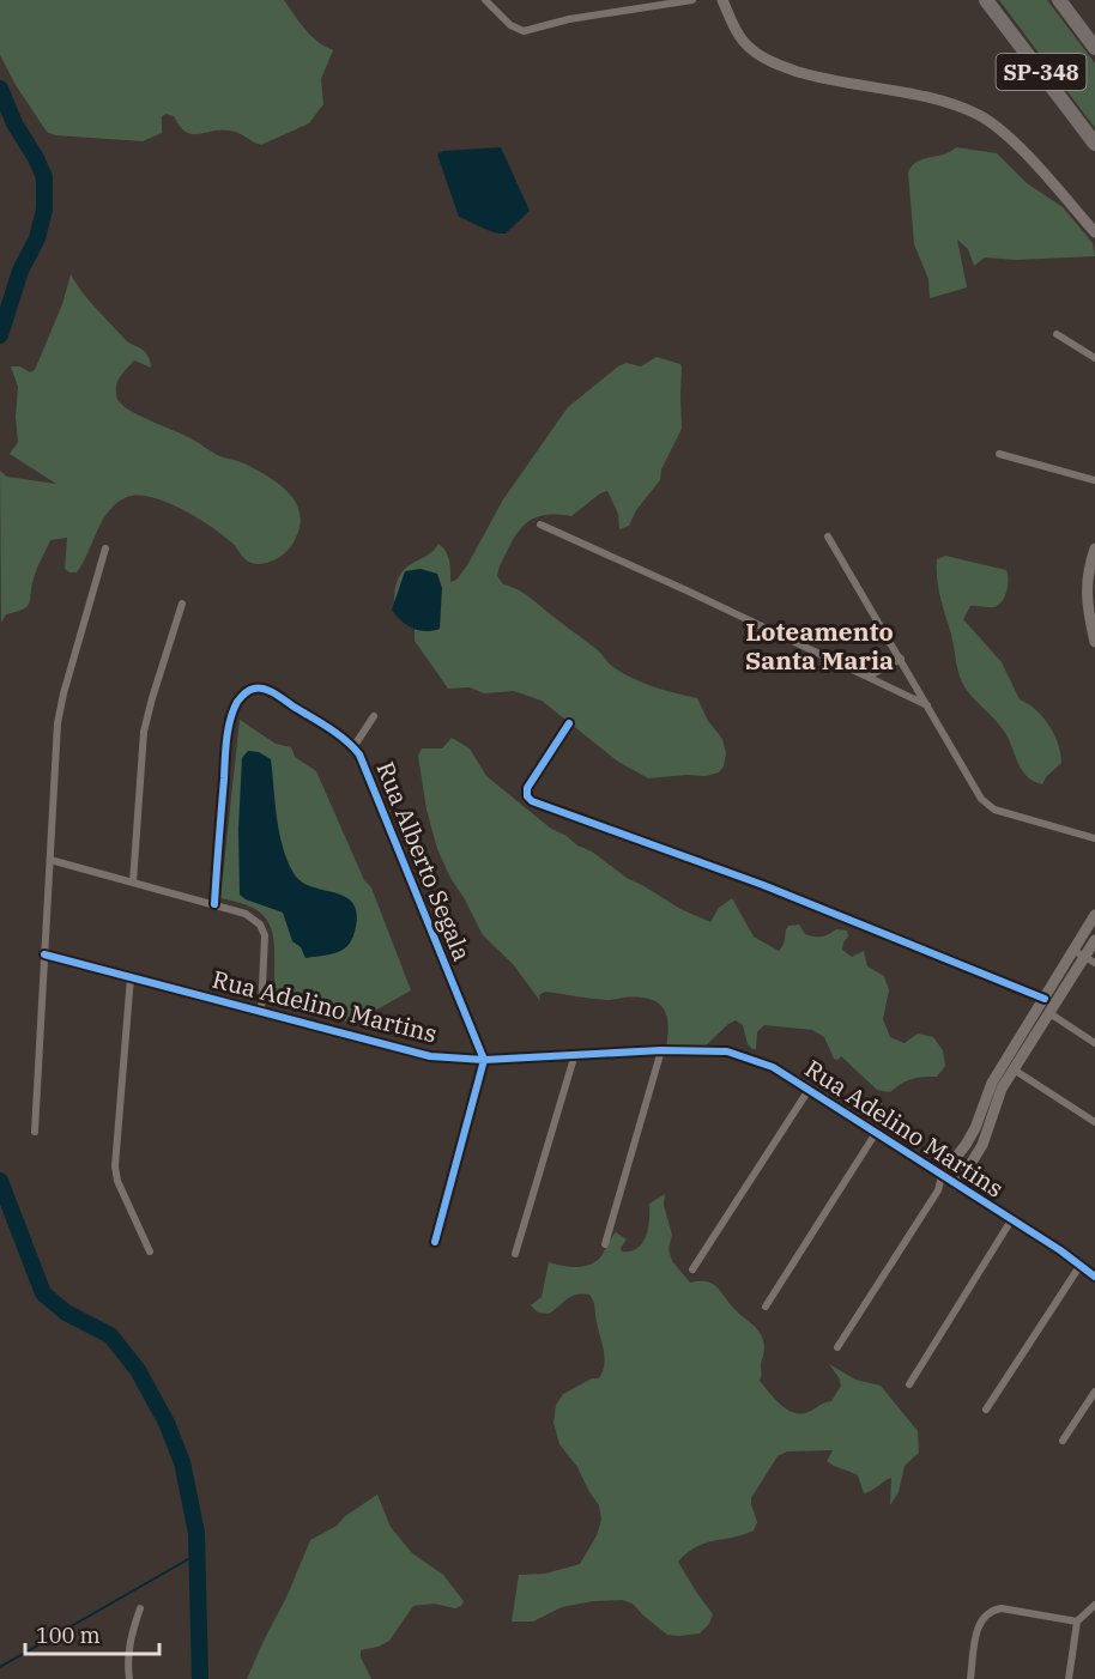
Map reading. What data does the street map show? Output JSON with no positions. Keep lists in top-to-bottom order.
{
  "streets": {
    "highway": ["SP-348"],
    "street": ["Rua Alberto Segala", "Rua Adelino Martins"]
  },
  "crossings": [
    ["Rua Alberto Segala", "Rua Adelino Martins"]
  ],
  "districts": ["Loteamento Santa Maria"],
  "scale_bar": "100 m"
}
